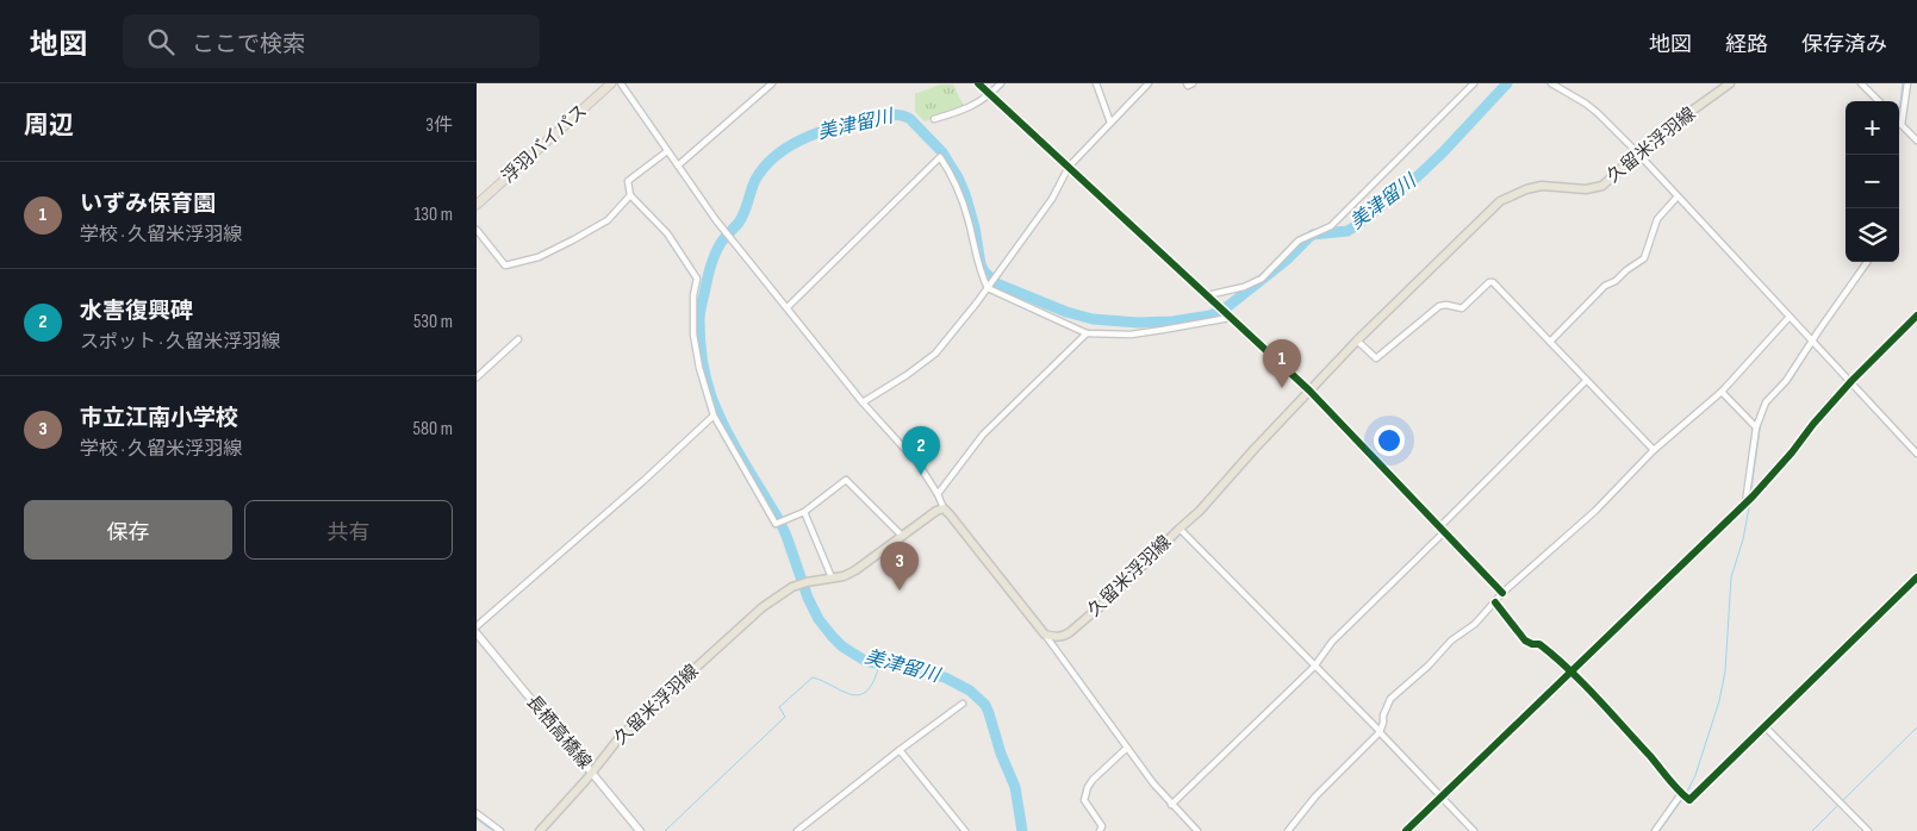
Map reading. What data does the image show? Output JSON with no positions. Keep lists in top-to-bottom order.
{
  "streets": {
    "highway": ["浮羽バイパス"],
    "main road": ["久留米浮羽線", "長栖高橋線"]
  },
  "crossings": [
    ["久留米浮羽線", "長栖高橋線"]
  ],
  "water": ["美津留川"],
  "page": {
    "header": "地図",
    "search": "ここで検索",
    "nav": ["地図", "経路", "保存済み"],
    "heading": ["周辺", "3件"],
    "map_buttons": ["+", "−"],
    "list": [
      {
        "mark": "1",
        "name": "いずみ保育園",
        "note": "学校 · 久留米浮羽線",
        "value": "130 m"
      },
      {
        "mark": "2",
        "name": "水害復興碑",
        "note": "スポット · 久留米浮羽線",
        "value": "530 m"
      },
      {
        "mark": "3",
        "name": "市立江南小学校",
        "note": "学校 · 久留米浮羽線",
        "value": "580 m"
      }
    ],
    "pins": ["1", "2", "3"],
    "buttons": ["保存", "共有"]
  }
}
